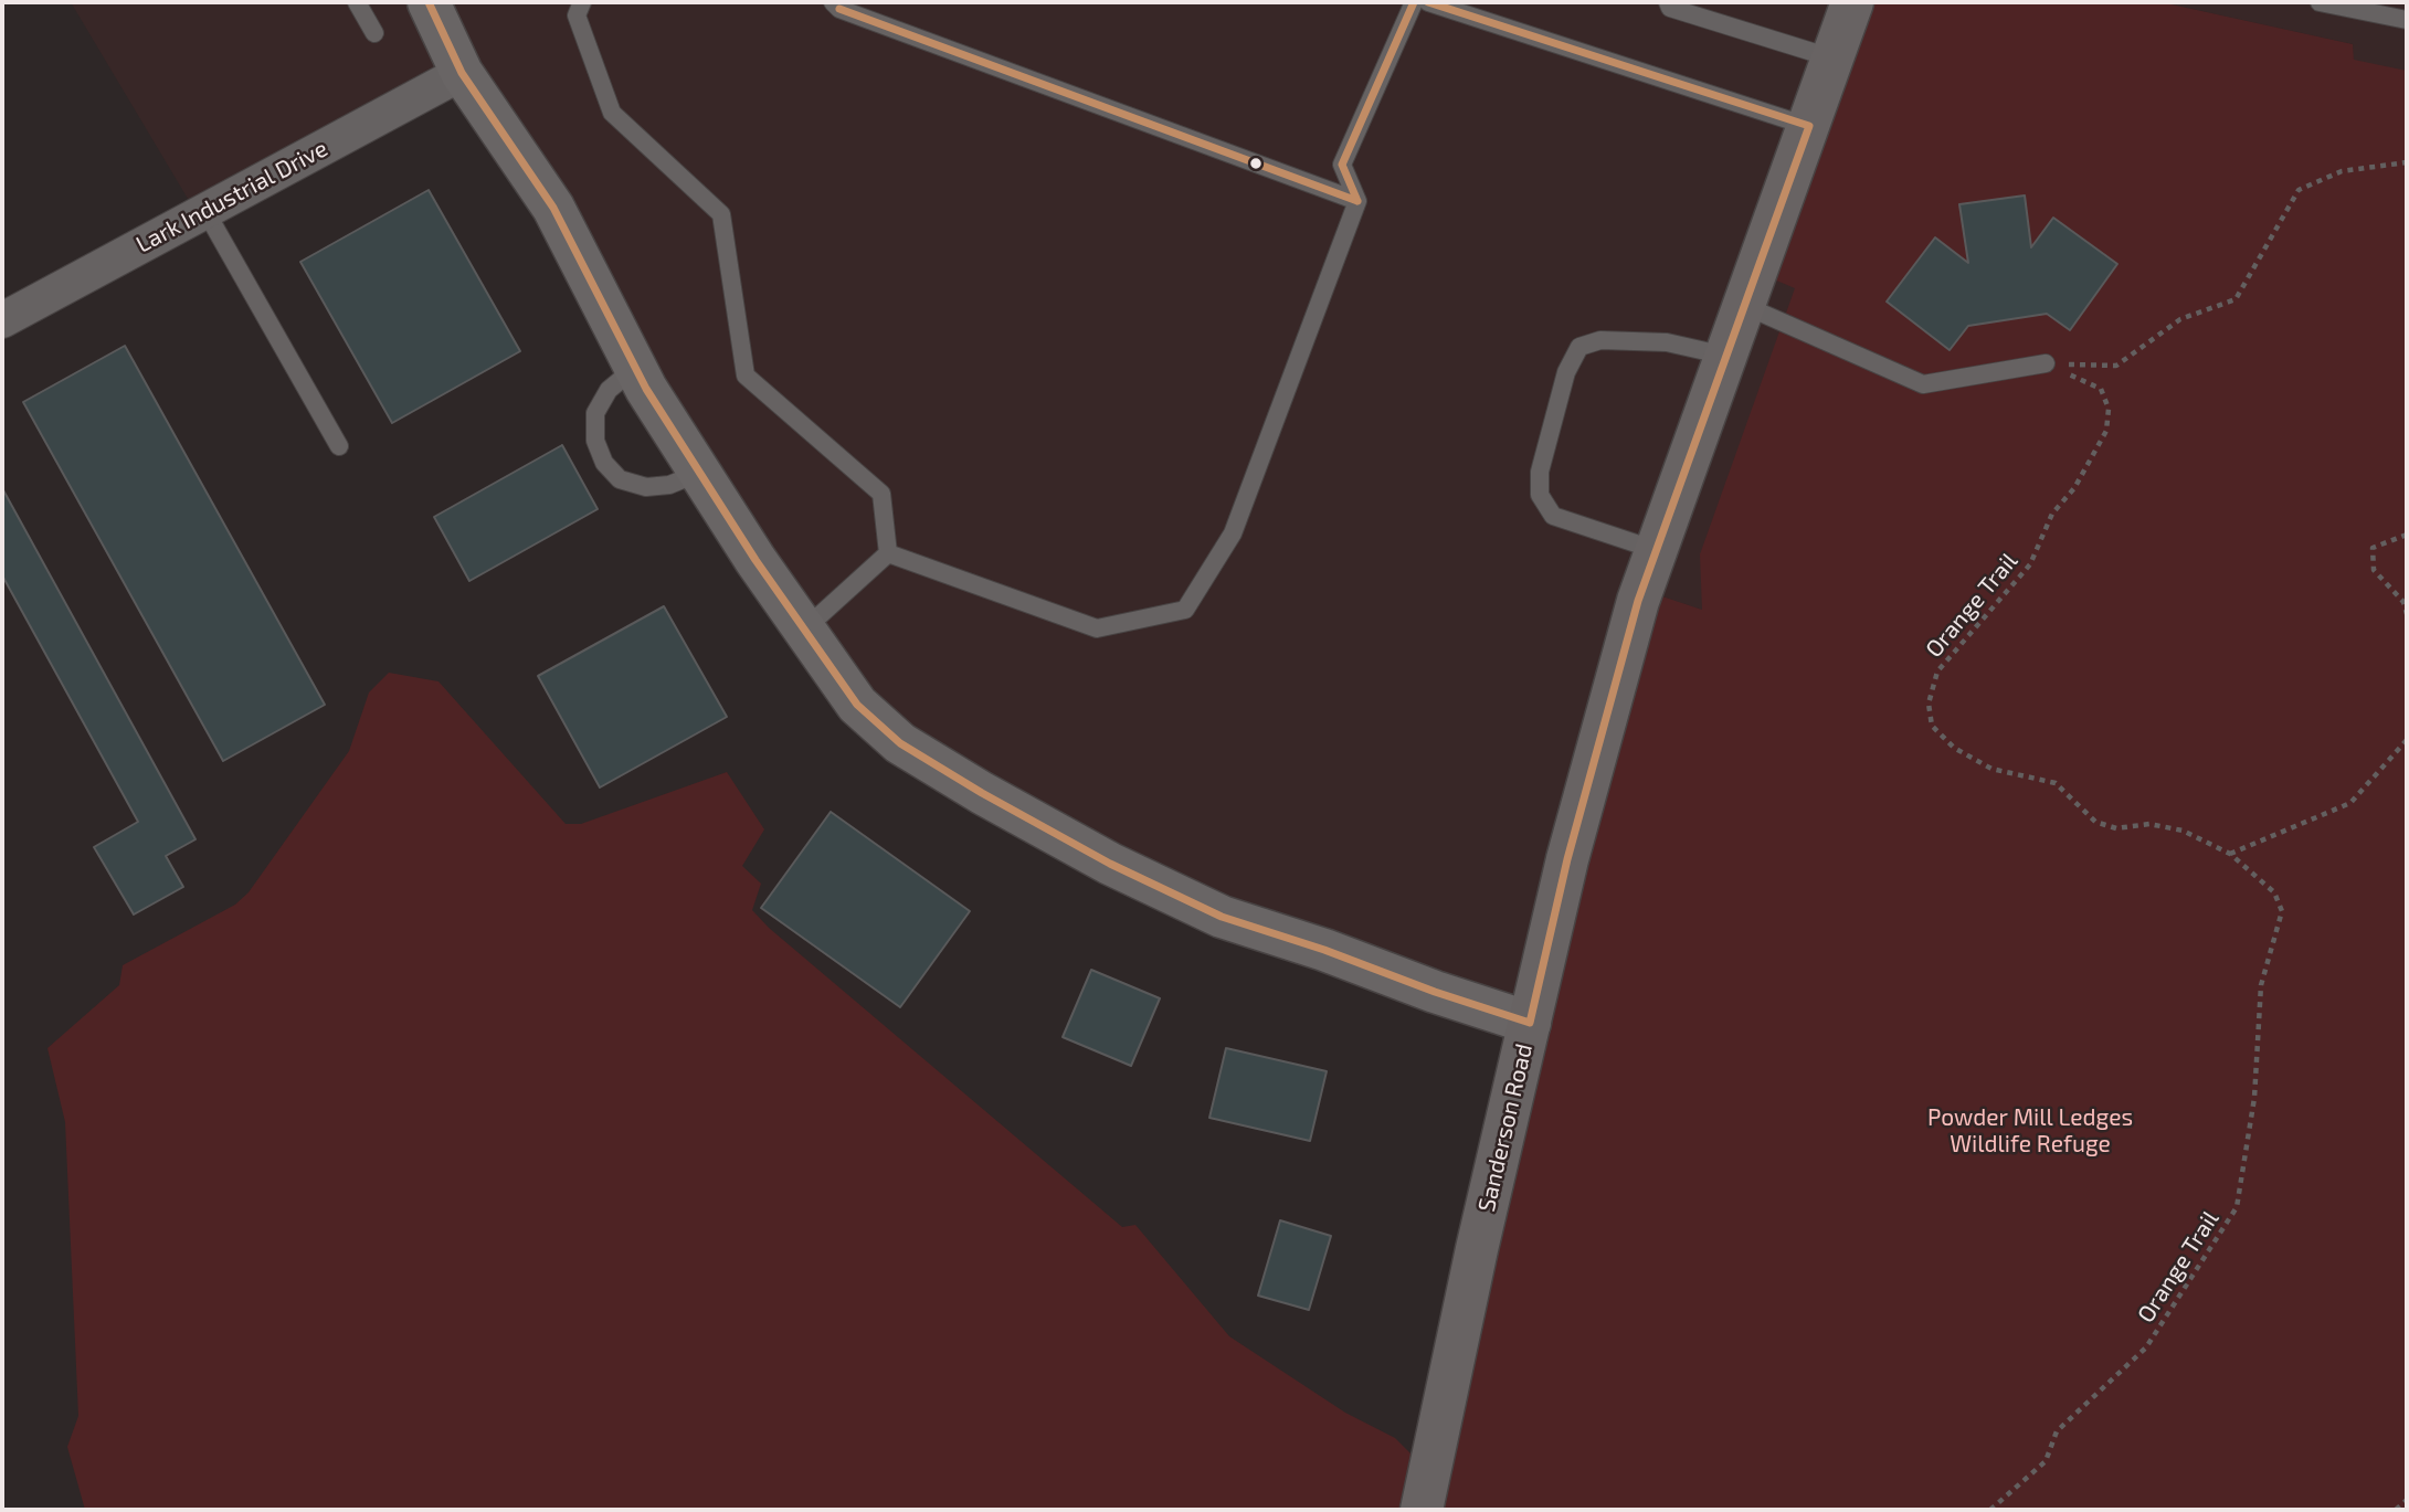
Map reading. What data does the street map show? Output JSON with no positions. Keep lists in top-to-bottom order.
{
  "streets": {
    "main road": ["Sanderson Road"],
    "street": ["Lark Industrial Drive"],
    "path": ["Orange Trail"]
  },
  "parks": ["Powder Mill Ledges Wildlife Refuge"]
}
